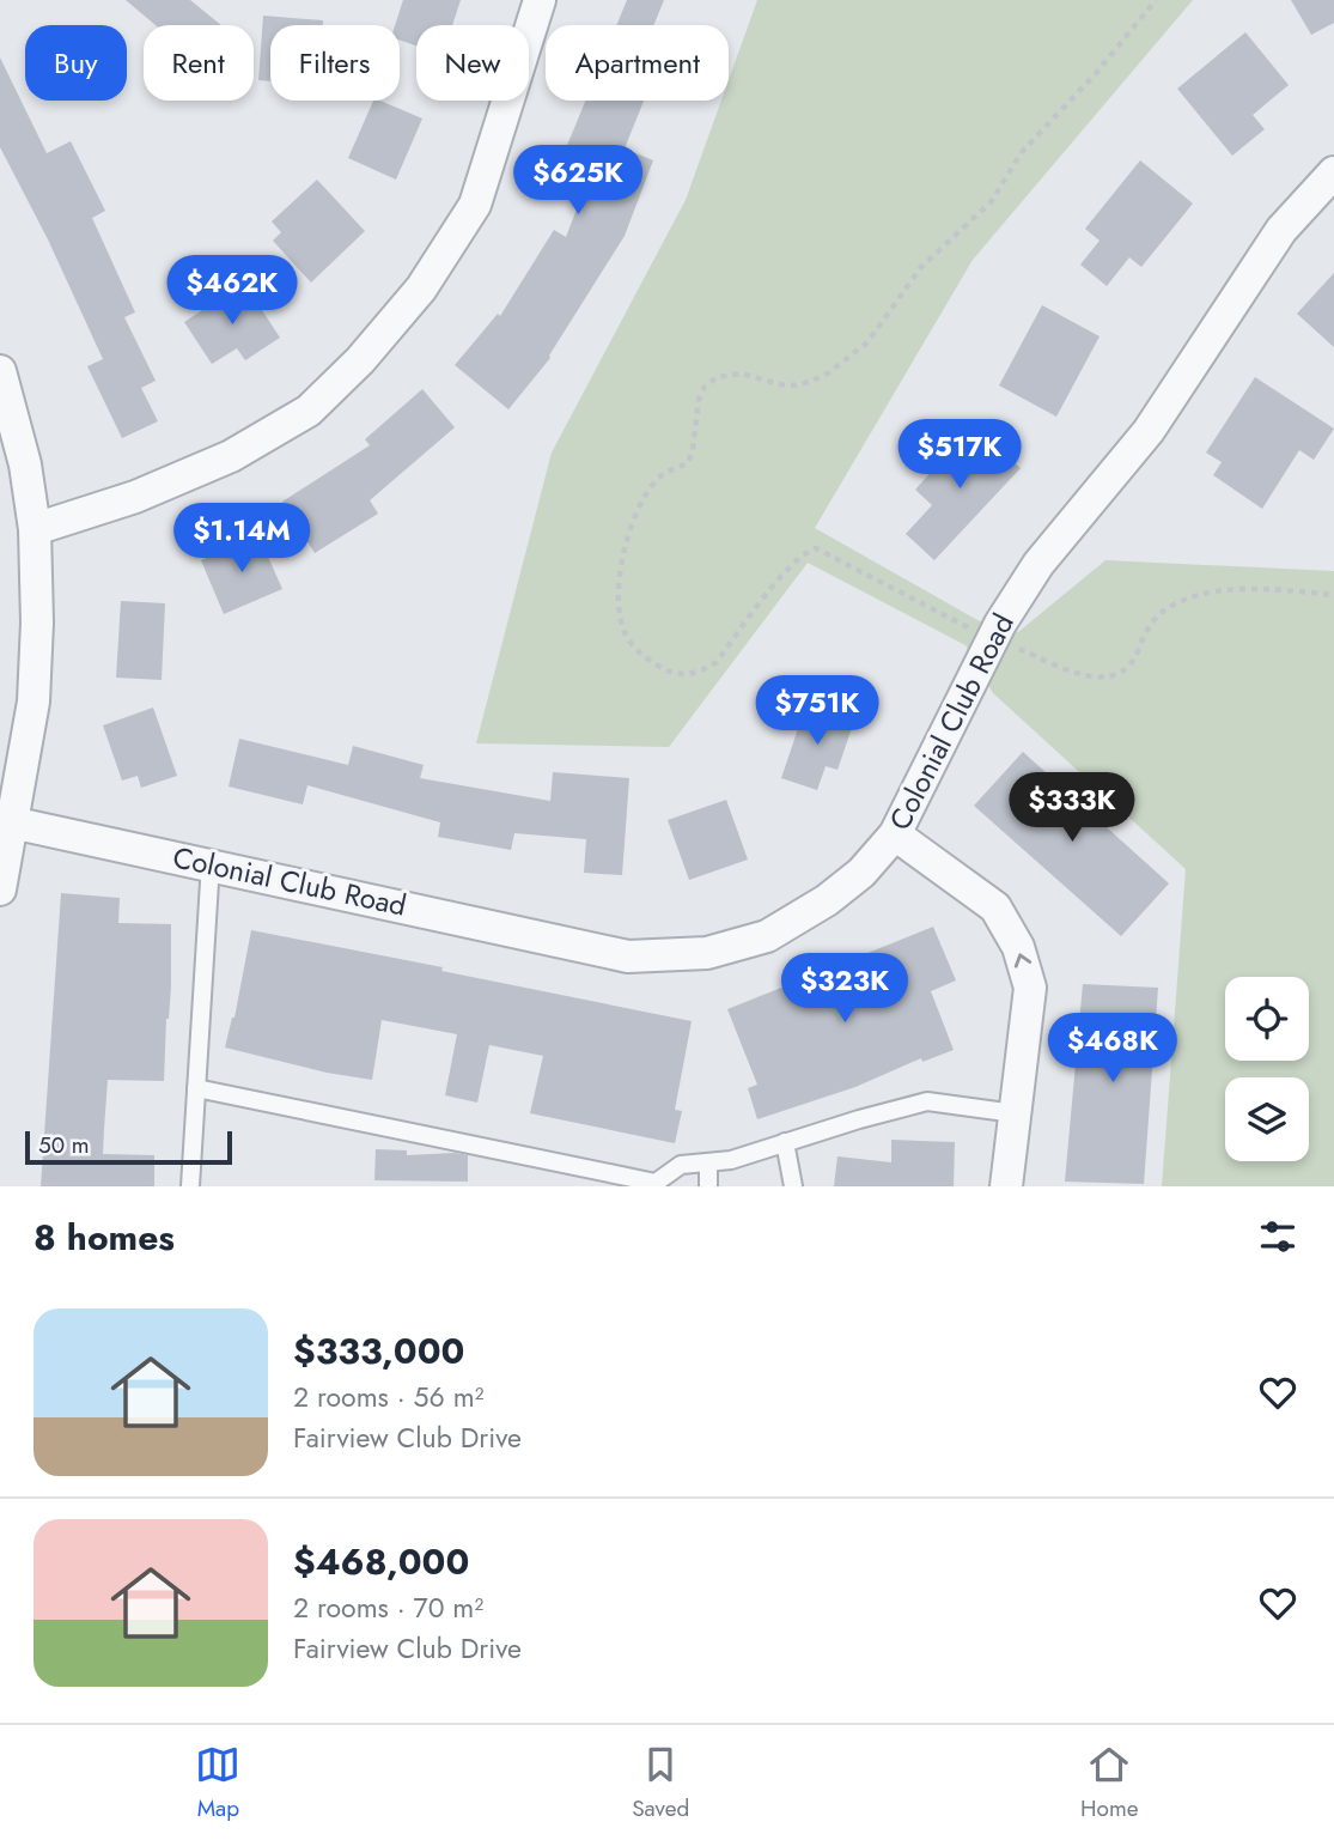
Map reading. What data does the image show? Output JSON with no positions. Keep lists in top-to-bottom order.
{
  "streets": {
    "street": ["Colonial Club Road"]
  },
  "scale_bar": "50 m",
  "page": {
    "chip": [
      "Buy",
      "Rent",
      "Filters",
      "New",
      "Apartment"
    ],
    "price": [
      "$625K",
      "$462K",
      "$517K",
      "$1.14M",
      "$751K",
      "$333K",
      "$323K",
      "$468K"
    ],
    "scale": "50 m",
    "heading": "8 homes",
    "list": [
      {
        "name": "$333,000",
        "note": "2 rooms · 56 m² · Fairview Club Drive"
      },
      {
        "name": "$468,000",
        "note": "2 rooms · 70 m² · Fairview Club Drive"
      }
    ],
    "tabs": ["Map", "Saved", "Home"]
  }
}
